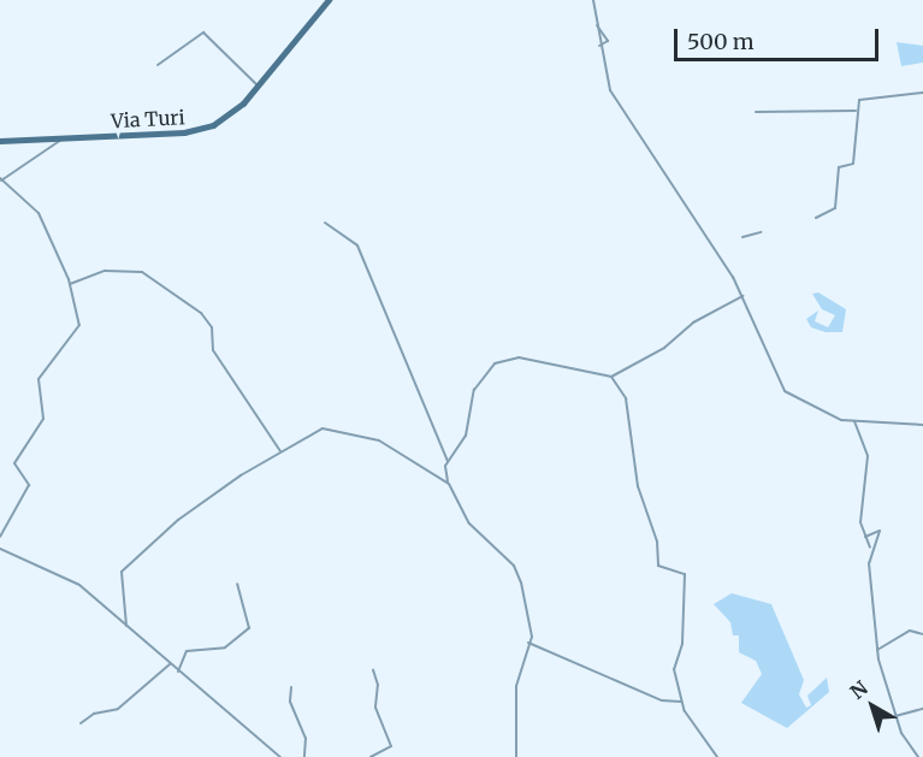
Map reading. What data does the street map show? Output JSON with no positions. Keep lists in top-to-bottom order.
{
  "streets": {
    "main road": ["Via Turi"]
  },
  "scale_bar": "500 m",
  "north": "top left"
}
